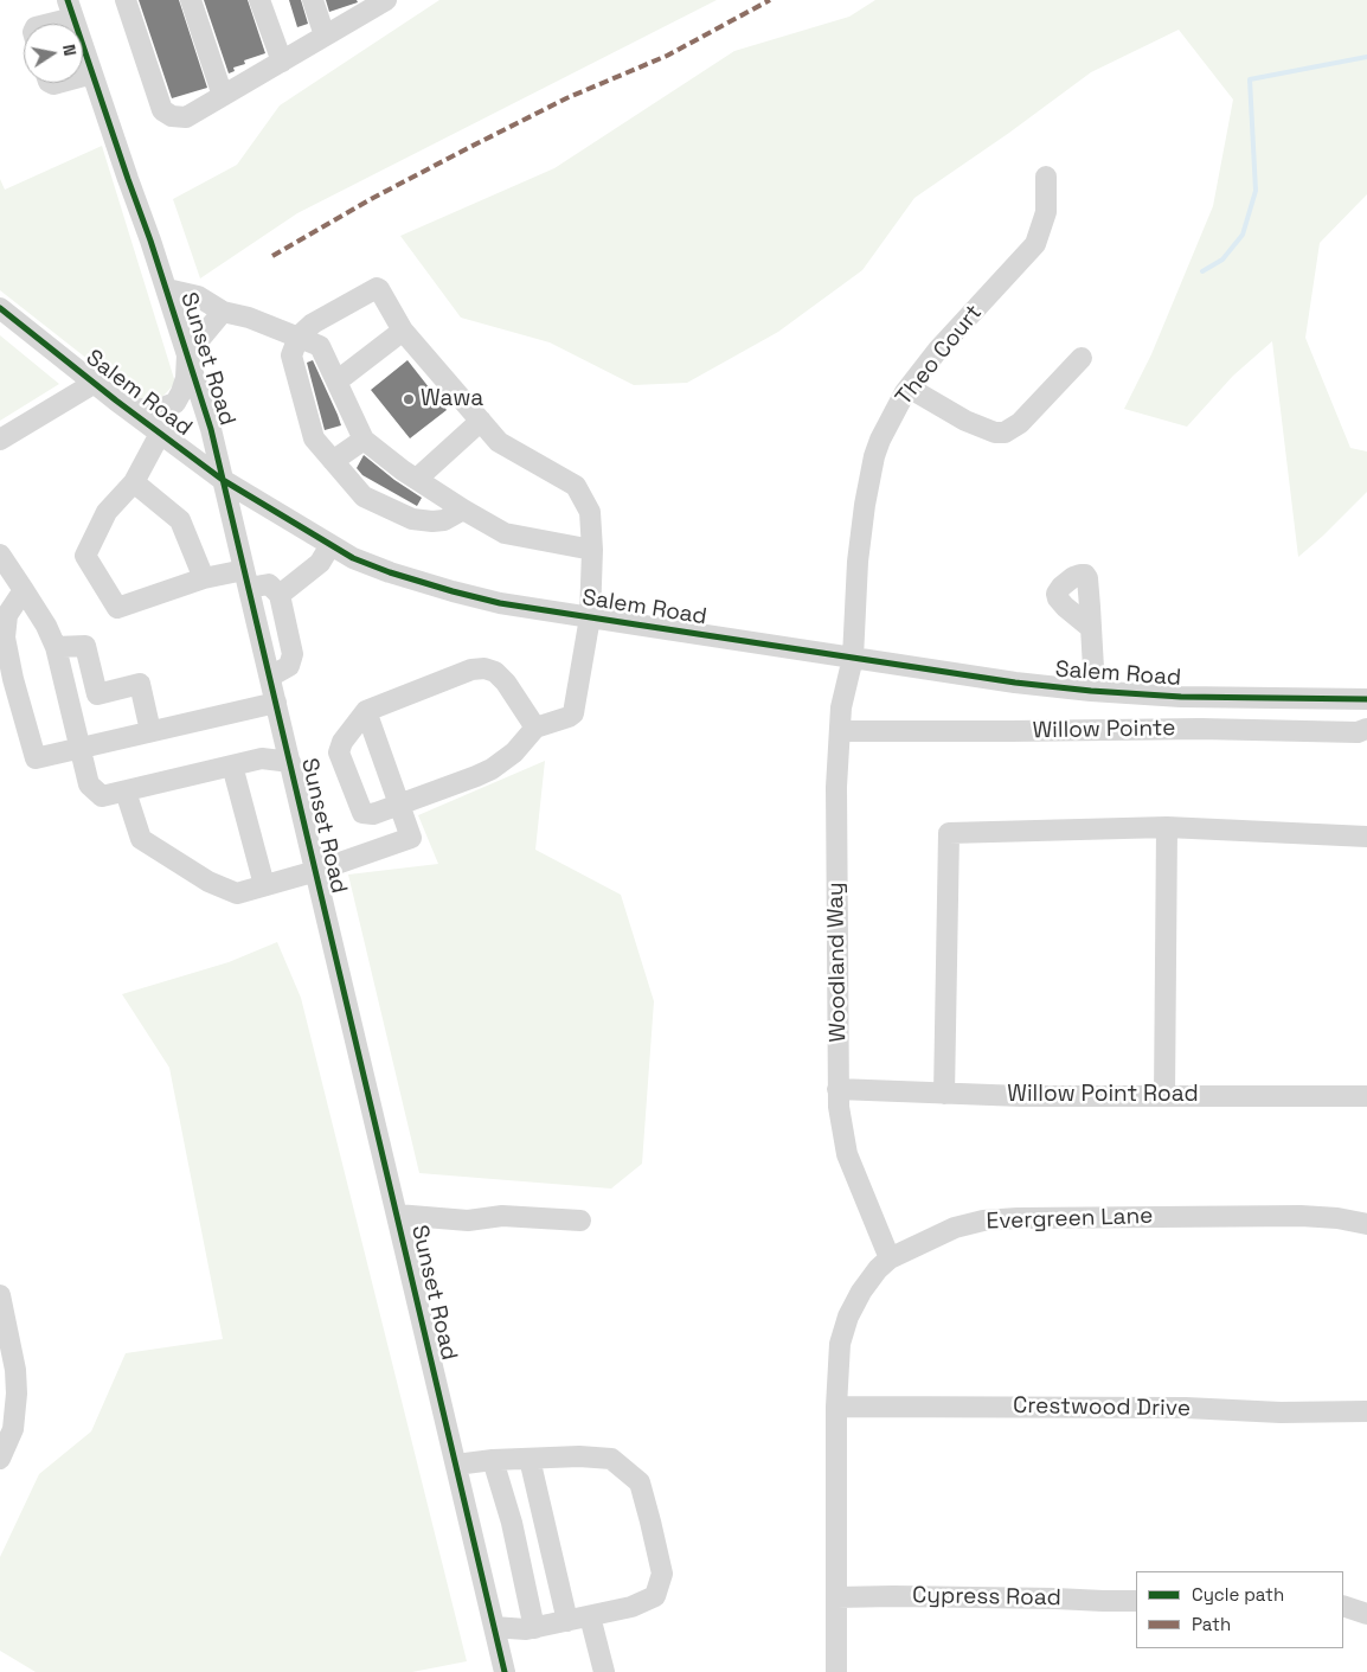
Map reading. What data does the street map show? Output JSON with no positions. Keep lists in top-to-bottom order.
{
  "streets": {
    "street": [
      "Theo Court",
      "Sunset Road",
      "Salem Road",
      "Willow Pointe",
      "Woodland Way",
      "Willow Point Road",
      "Evergreen Lane",
      "Crestwood Drive",
      "Cypress Road"
    ]
  },
  "crossings": [
    ["Theo Court", "Salem Road"],
    ["Theo Court", "Woodland Way"],
    ["Sunset Road", "Salem Road"],
    ["Salem Road", "Woodland Way"],
    ["Willow Pointe", "Woodland Way"],
    ["Woodland Way", "Willow Point Road"],
    ["Woodland Way", "Evergreen Lane"],
    ["Evergreen Lane", "Crestwood Drive"],
    ["Evergreen Lane", "Cypress Road"]
  ],
  "places": ["Wawa"],
  "legend": ["Cycle path", "Path"],
  "north": "right"
}
